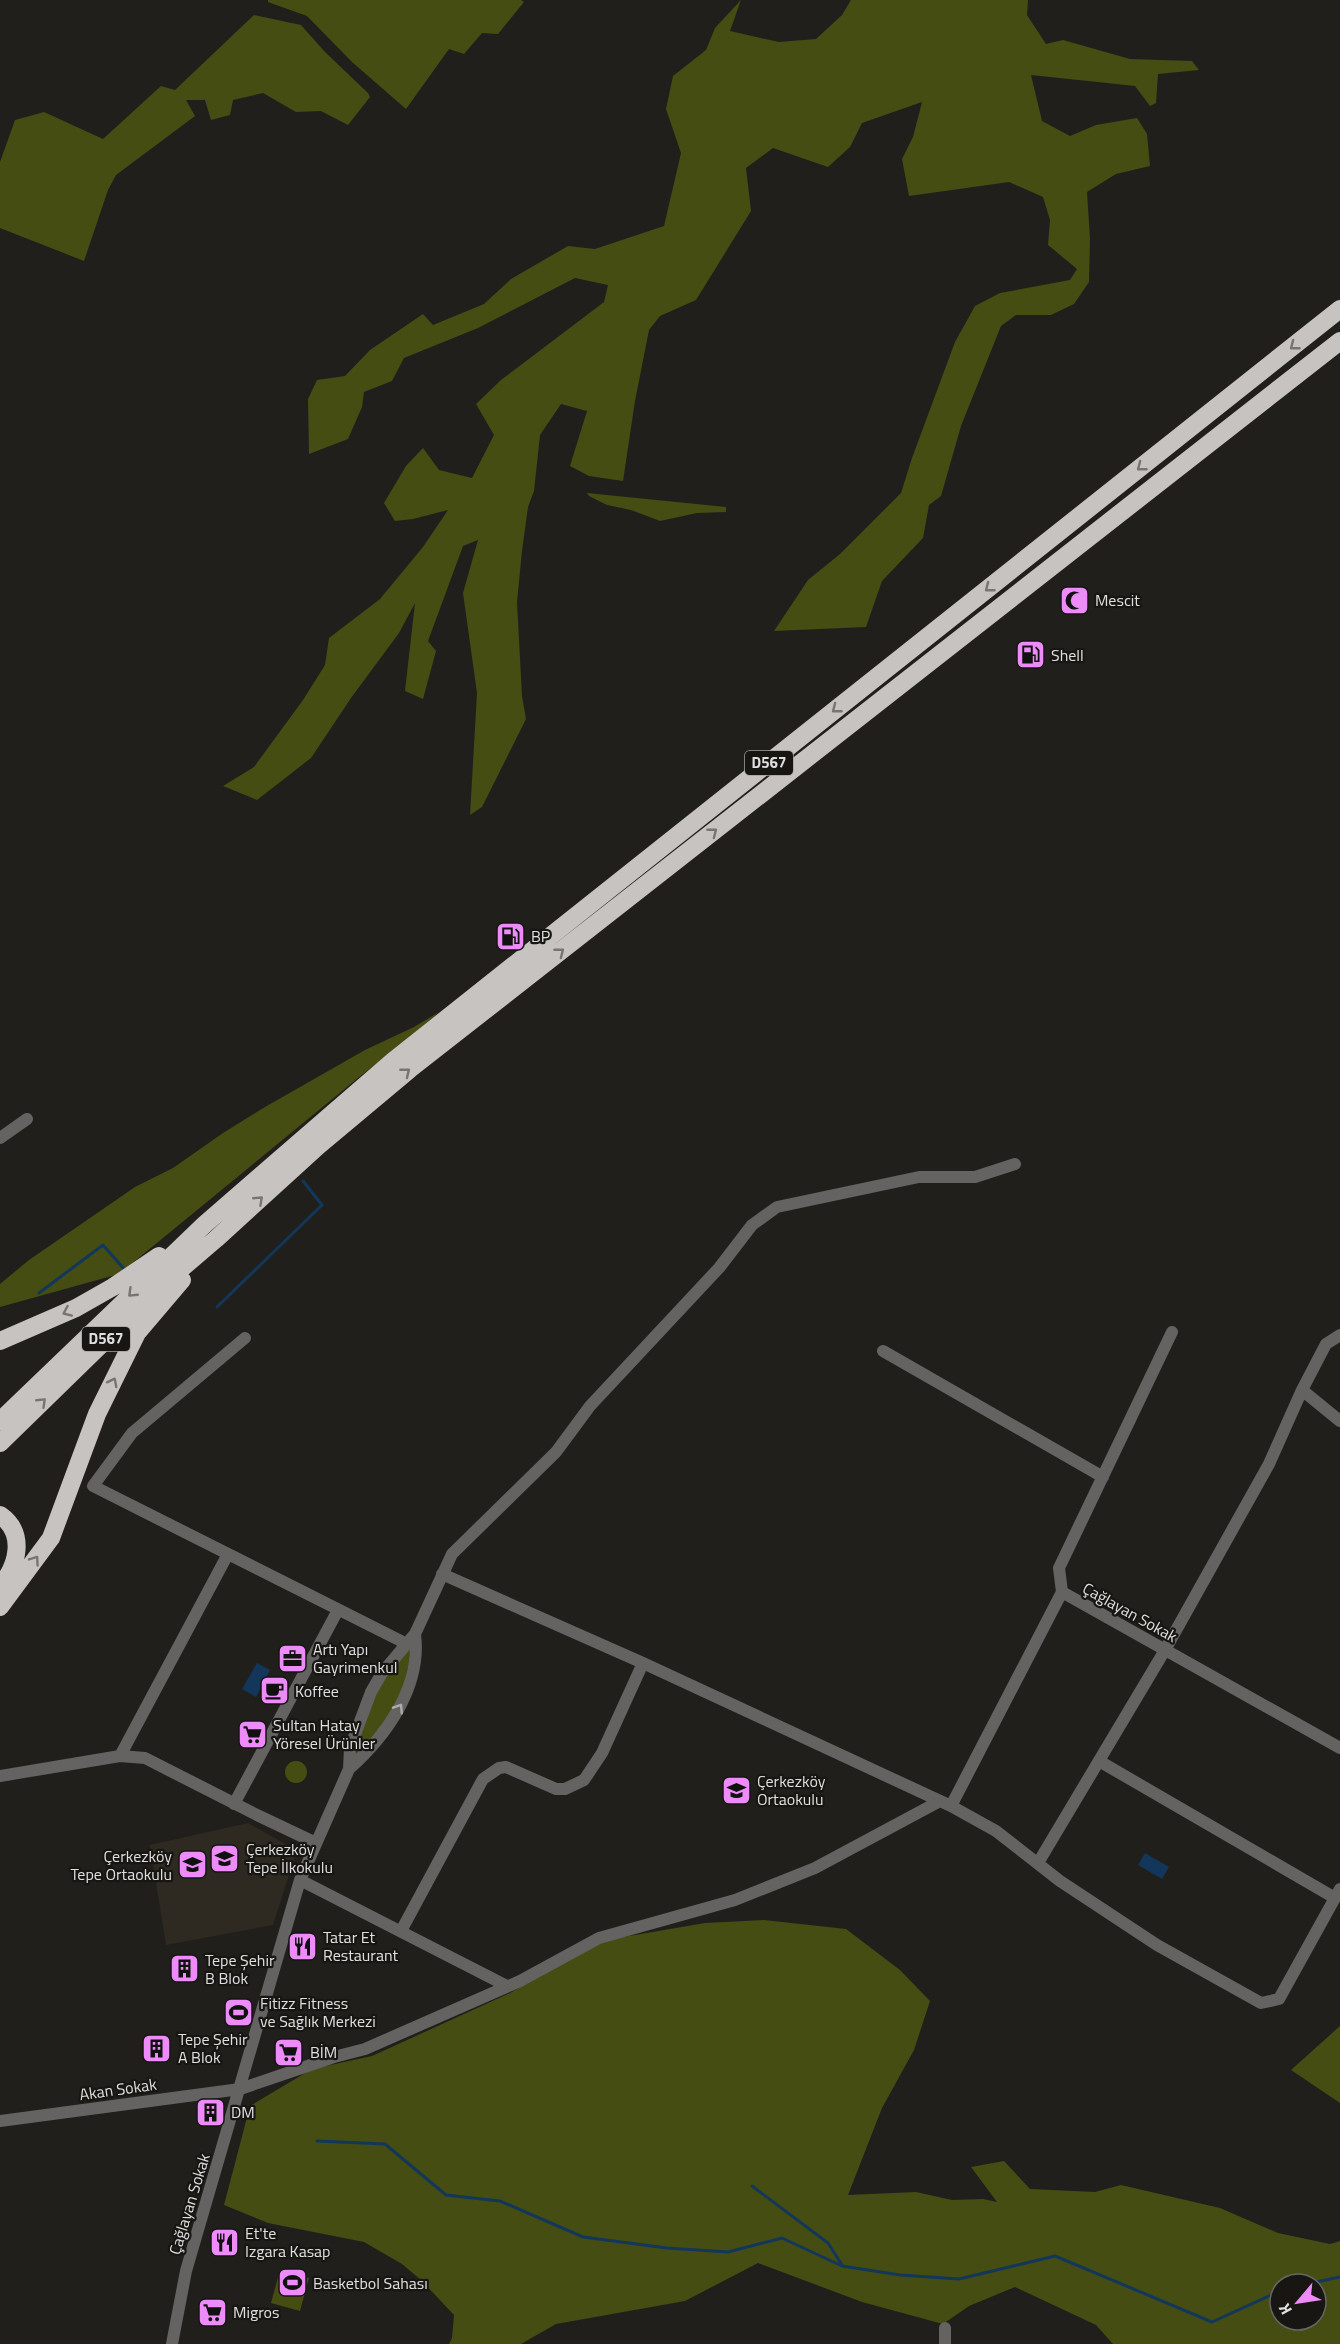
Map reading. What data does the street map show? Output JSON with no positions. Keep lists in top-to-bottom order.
{
  "streets": {
    "highway": ["D567"],
    "street": ["Çağlayan Sokak", "Akan Sokak"]
  },
  "crossings": [
    ["Çağlayan Sokak", "Akan Sokak"]
  ],
  "places": {
    "mosque": ["Mescit"],
    "fuel station": ["Shell", "BP"],
    "office": ["Artı Yapı Gayrimenkul"],
    "cafe": ["Koffee"],
    "supermarket": ["Sultan Hatay Yöresel Ürünler", "BİM", "Migros"],
    "school or university": ["Çerkezköy Ortaokulu", "Çerkezköy Tepe İlkokulu", "Çerkezköy Tepe Ortaokulu"],
    "restaurant": ["Tatar Et Restaurant", "Et'te Izgara Kasap"],
    "building": ["Tepe Şehir B Blok", "Tepe Şehir A Blok", "DM"],
    "sports": ["Fitizz Fitness ve Sağlık Merkezi", "Basketbol Sahası"]
  },
  "north": "bottom left"
}
